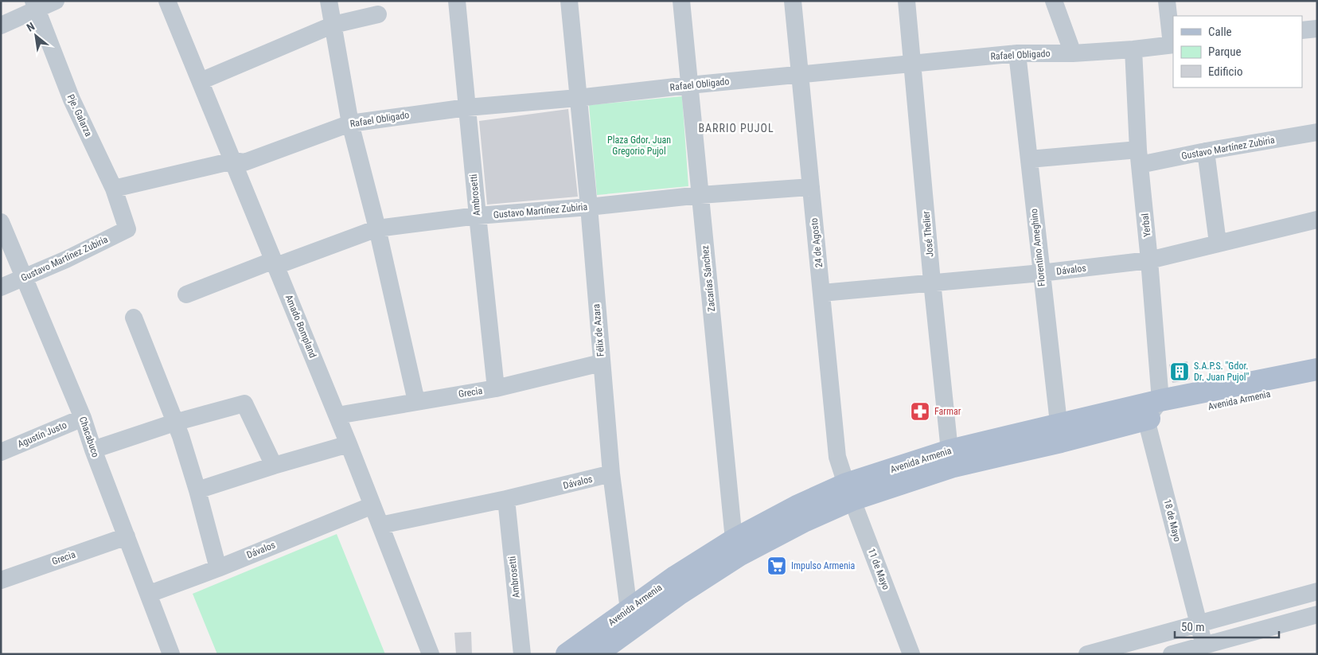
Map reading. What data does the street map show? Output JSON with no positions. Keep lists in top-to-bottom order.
{
  "streets": {
    "main road": ["Avenida Armenia"],
    "street": [
      "Rafael Obligado",
      "Pje. Galarza",
      "Gustavo Martínez Zubiria",
      "Ambrosetti",
      "Yerbal",
      "José Thelier",
      "24 de Agosto",
      "Florentino Ameghino",
      "Dávalos",
      "Zacarías Sánchez",
      "Amado Bompland",
      "Félix de Azara",
      "Grecia",
      "Agustín Justo",
      "Chacabuco",
      "18 de Mayo",
      "11 de Mayo"
    ]
  },
  "crossings": [
    ["Rafael Obligado", "Ambrosetti"],
    ["Rafael Obligado", "Yerbal"],
    ["Rafael Obligado", "José Thelier"],
    ["Rafael Obligado", "24 de Agosto"],
    ["Rafael Obligado", "Florentino Ameghino"],
    ["Rafael Obligado", "Zacarías Sánchez"],
    ["Rafael Obligado", "Amado Bompland"],
    ["Rafael Obligado", "Félix de Azara"],
    ["Pje. Galarza", "Gustavo Martínez Zubiria"],
    ["Gustavo Martínez Zubiria", "Ambrosetti"],
    ["Gustavo Martínez Zubiria", "Yerbal"],
    ["Gustavo Martínez Zubiria", "24 de Agosto"],
    ["Gustavo Martínez Zubiria", "Florentino Ameghino"],
    ["Gustavo Martínez Zubiria", "Zacarías Sánchez"],
    ["Gustavo Martínez Zubiria", "Amado Bompland"],
    ["Gustavo Martínez Zubiria", "Félix de Azara"],
    ["Gustavo Martínez Zubiria", "Chacabuco"],
    ["Ambrosetti", "Dávalos"],
    ["Ambrosetti", "Grecia"],
    ["Yerbal", "Dávalos"],
    ["Yerbal", "Avenida Armenia"],
    ["José Thelier", "Dávalos"],
    ["José Thelier", "Avenida Armenia"],
    ["24 de Agosto", "Dávalos"],
    ["24 de Agosto", "Avenida Armenia"],
    ["24 de Agosto", "11 de Mayo"],
    ["Florentino Ameghino", "Dávalos"],
    ["Florentino Ameghino", "Avenida Armenia"],
    ["Dávalos", "Amado Bompland"],
    ["Dávalos", "Félix de Azara"],
    ["Dávalos", "Chacabuco"],
    ["Zacarías Sánchez", "Avenida Armenia"],
    ["Amado Bompland", "Grecia"],
    ["Félix de Azara", "Grecia"],
    ["Félix de Azara", "Avenida Armenia"],
    ["Grecia", "Chacabuco"],
    ["Avenida Armenia", "18 de Mayo"],
    ["Avenida Armenia", "11 de Mayo"],
    ["Agustín Justo", "Chacabuco"]
  ],
  "districts": ["BARRIO PUJOL"],
  "parks": ["Plaza Gdor. Juan Gregorio Pujol"],
  "places": {
    "building": ["S.A.P.S. \"Gdor. Dr. Juan Pujol\""],
    "pharmacy": ["Farmar"],
    "supermarket": ["Impulso Armenia"]
  },
  "legend": ["Calle", "Parque", "Edificio"],
  "scale_bar": "50 m",
  "north": "top left"
}
